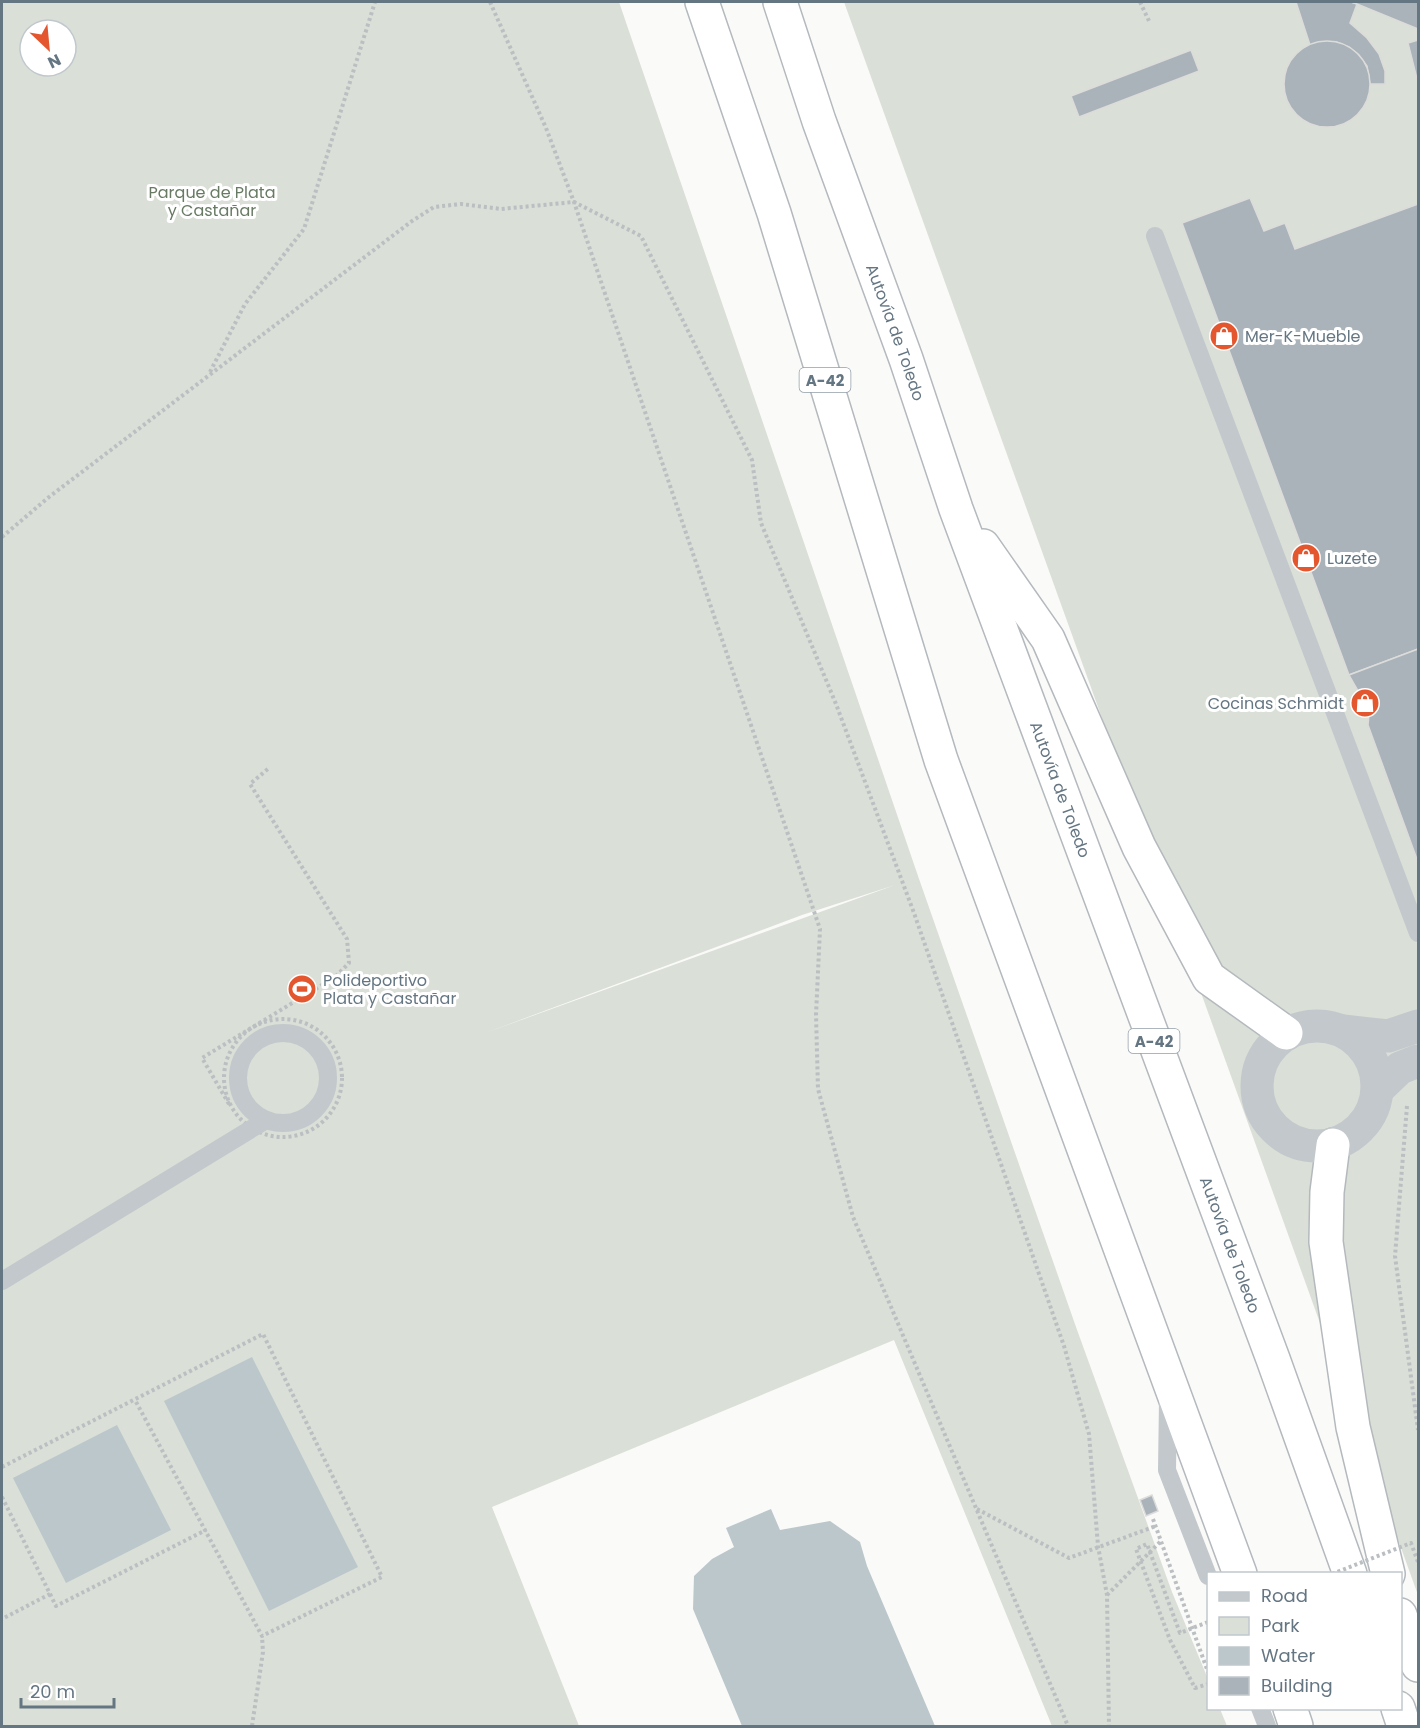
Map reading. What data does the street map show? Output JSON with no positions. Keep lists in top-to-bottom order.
{
  "streets": {
    "highway": ["Autovía de Toledo", "A-42"]
  },
  "parks": ["Parque de Plata y Castañar"],
  "places": {
    "shop": ["Mer-K-Mueble", "Luzete", "Cocinas Schmidt"],
    "sports": ["Polideportivo Plata y Castañar"]
  },
  "legend": [
    "Road",
    "Park",
    "Water",
    "Building"
  ],
  "scale_bar": "20 m",
  "north": "bottom right"
}
